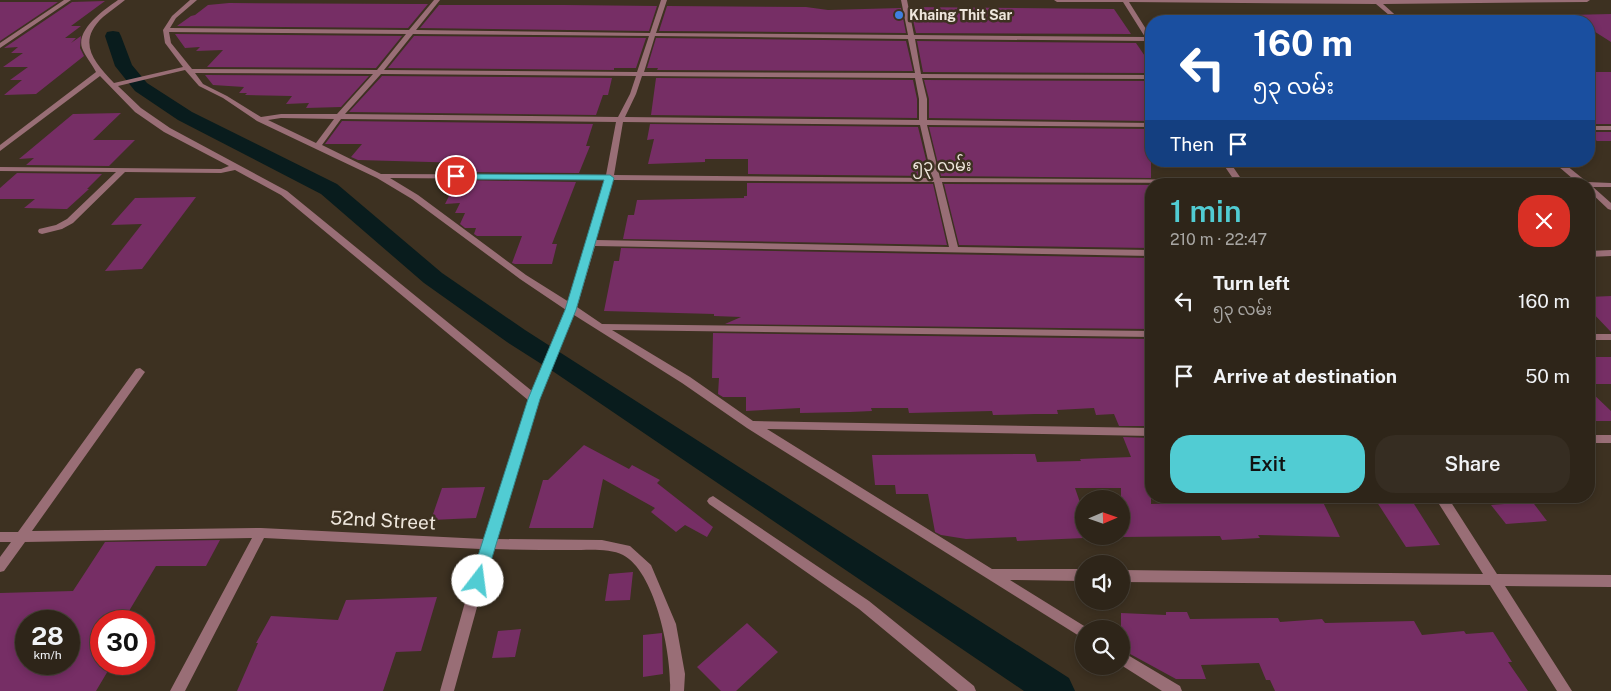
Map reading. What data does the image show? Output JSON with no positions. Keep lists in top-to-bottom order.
{
  "streets": {
    "street": ["၅၃ လမ်း", "52nd Street"]
  },
  "places": ["Khaing Thit Sar"],
  "north": "right",
  "page": {
    "turn": ["160 m", "၅၃ လမ်း"],
    "then": "Then",
    "heading": ["1 min", "210 m · 22:47"],
    "list": [
      {
        "name": "Turn left",
        "note": "၅၃ လမ်း",
        "value": "160 m"
      },
      {
        "name": "Arrive at destination",
        "value": "50 m"
      }
    ],
    "buttons": ["Exit", "Share"],
    "speed": "28 km/h",
    "limit": "30"
  }
}
